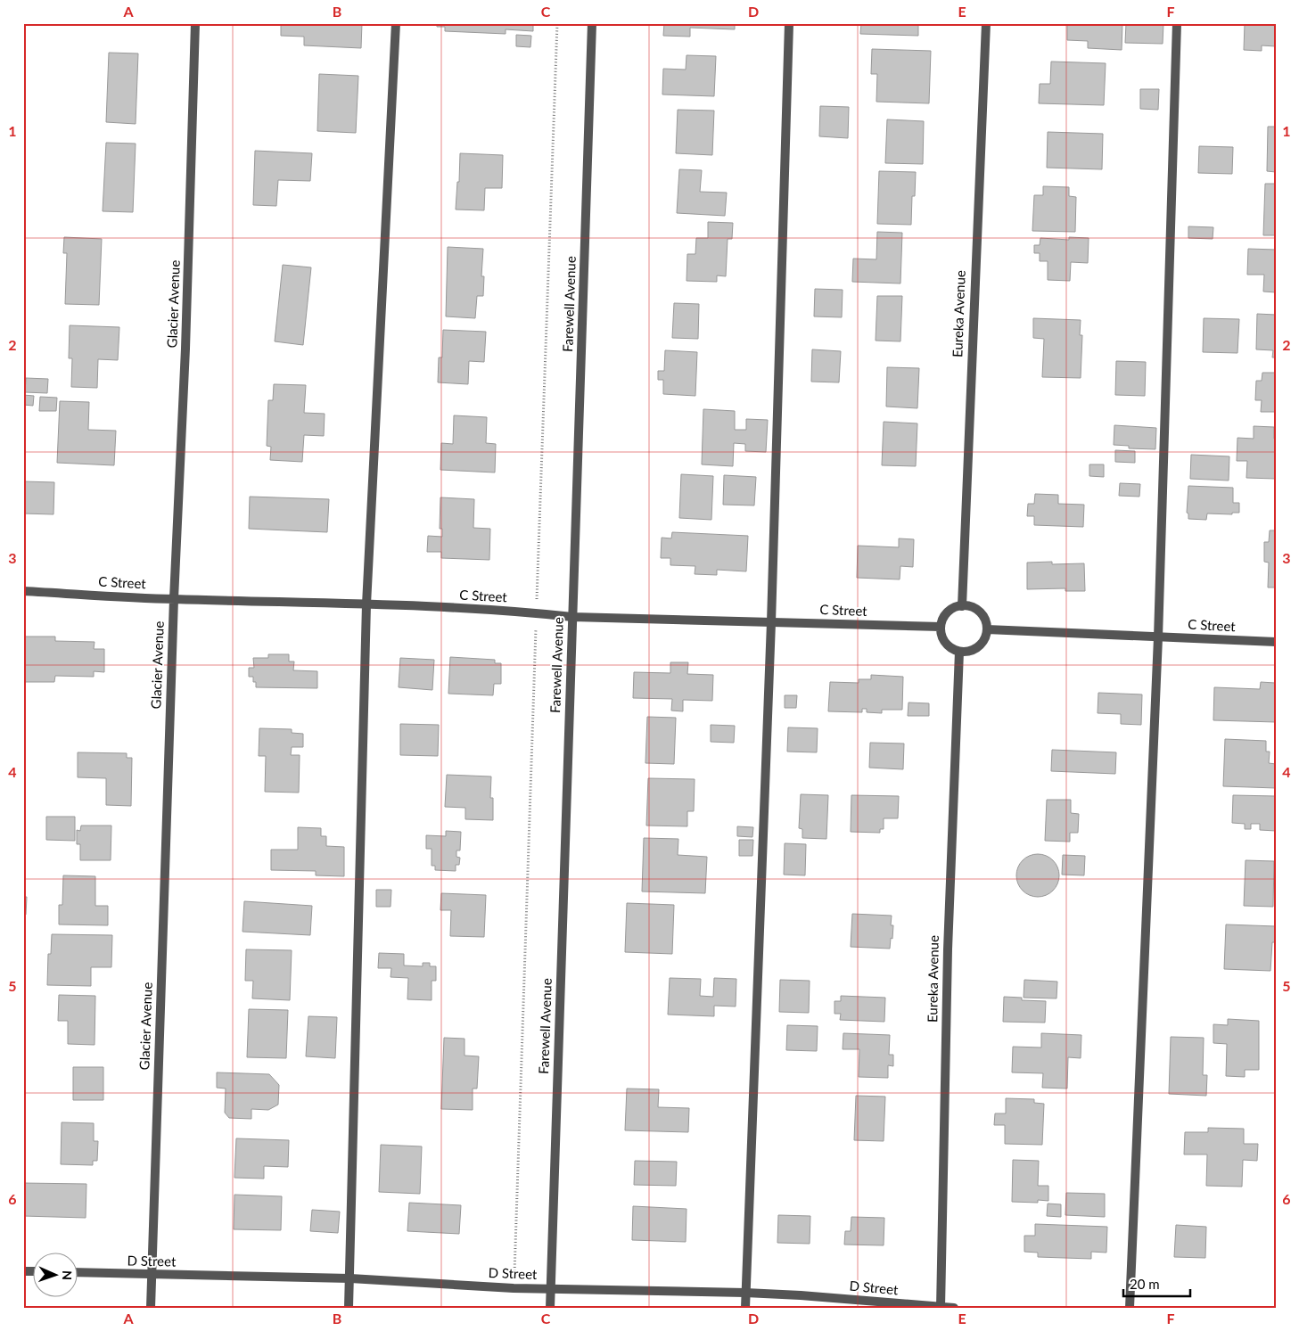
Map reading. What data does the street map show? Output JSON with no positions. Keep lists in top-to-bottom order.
{
  "streets": {
    "street": [
      "Glacier Avenue",
      "Farewell Avenue",
      "Eureka Avenue",
      "C Street",
      "D Street"
    ]
  },
  "crossings": [
    ["Glacier Avenue", "C Street"],
    ["Glacier Avenue", "D Street"],
    ["Farewell Avenue", "C Street"],
    ["Farewell Avenue", "D Street"],
    ["Eureka Avenue", "C Street"],
    ["Eureka Avenue", "D Street"]
  ],
  "scale_bar": "20 m",
  "north": "right",
  "grid": {
    "columns": [
      "A",
      "B",
      "C",
      "D",
      "E",
      "F"
    ],
    "rows": [
      "1",
      "2",
      "3",
      "4",
      "5",
      "6"
    ]
  }
}
